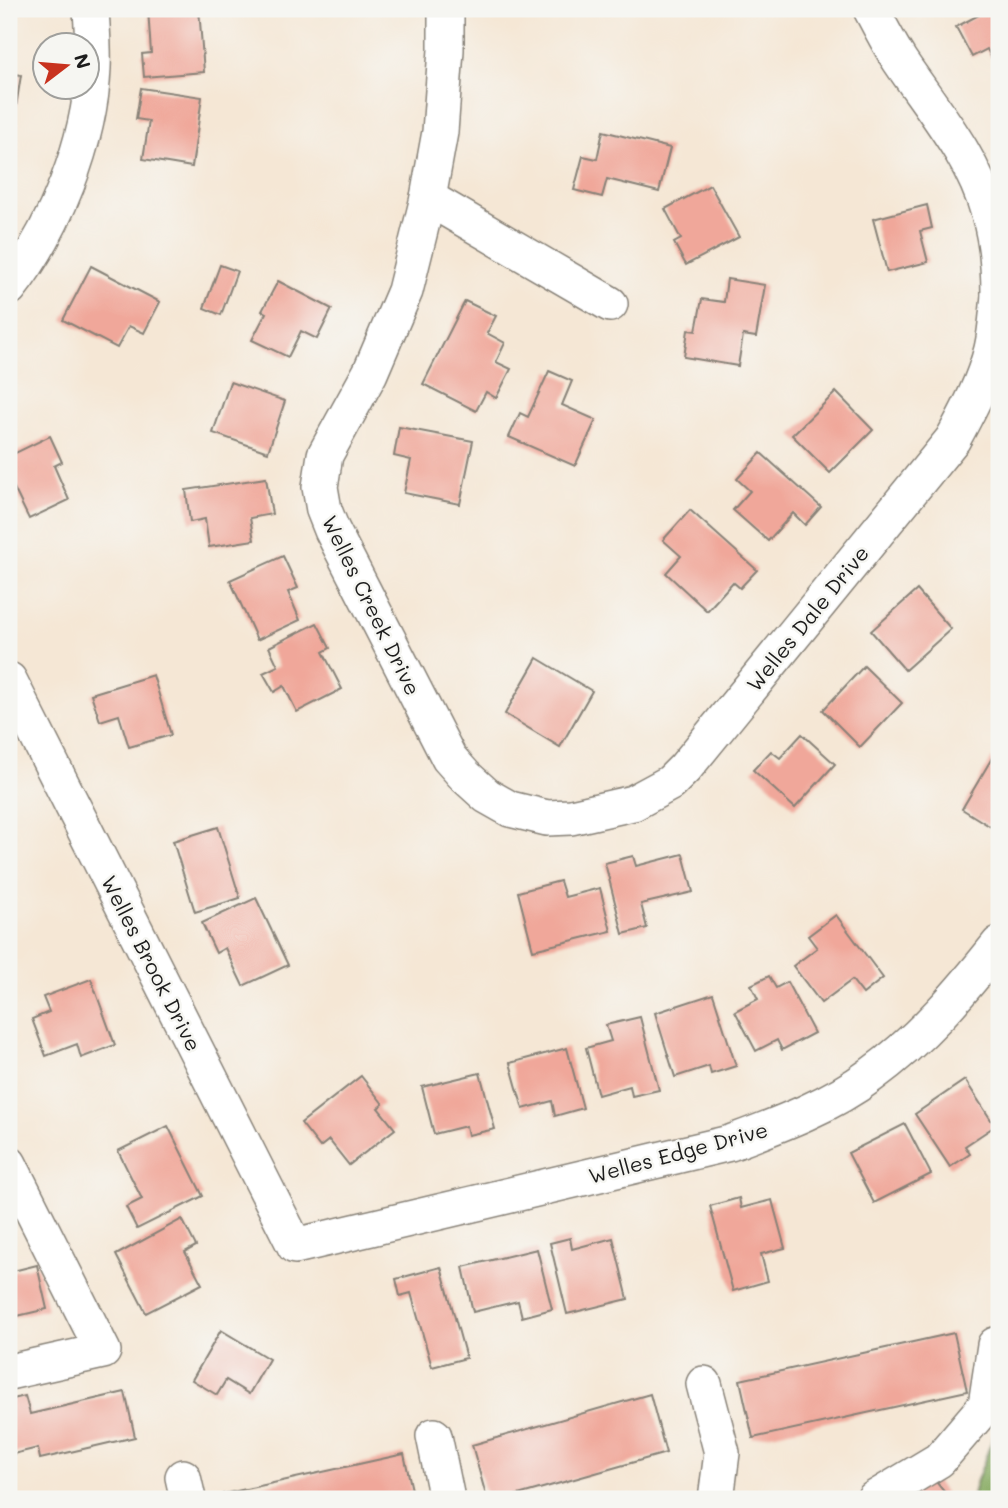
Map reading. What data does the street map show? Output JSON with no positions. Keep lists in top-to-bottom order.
{
  "streets": {
    "street": [
      "Welles Creek Drive",
      "Welles Dale Drive",
      "Welles Brook Drive",
      "Welles Edge Drive"
    ]
  },
  "crossings": [
    ["Welles Creek Drive", "Welles Dale Drive"],
    ["Welles Brook Drive", "Welles Edge Drive"]
  ],
  "north": "right"
}
